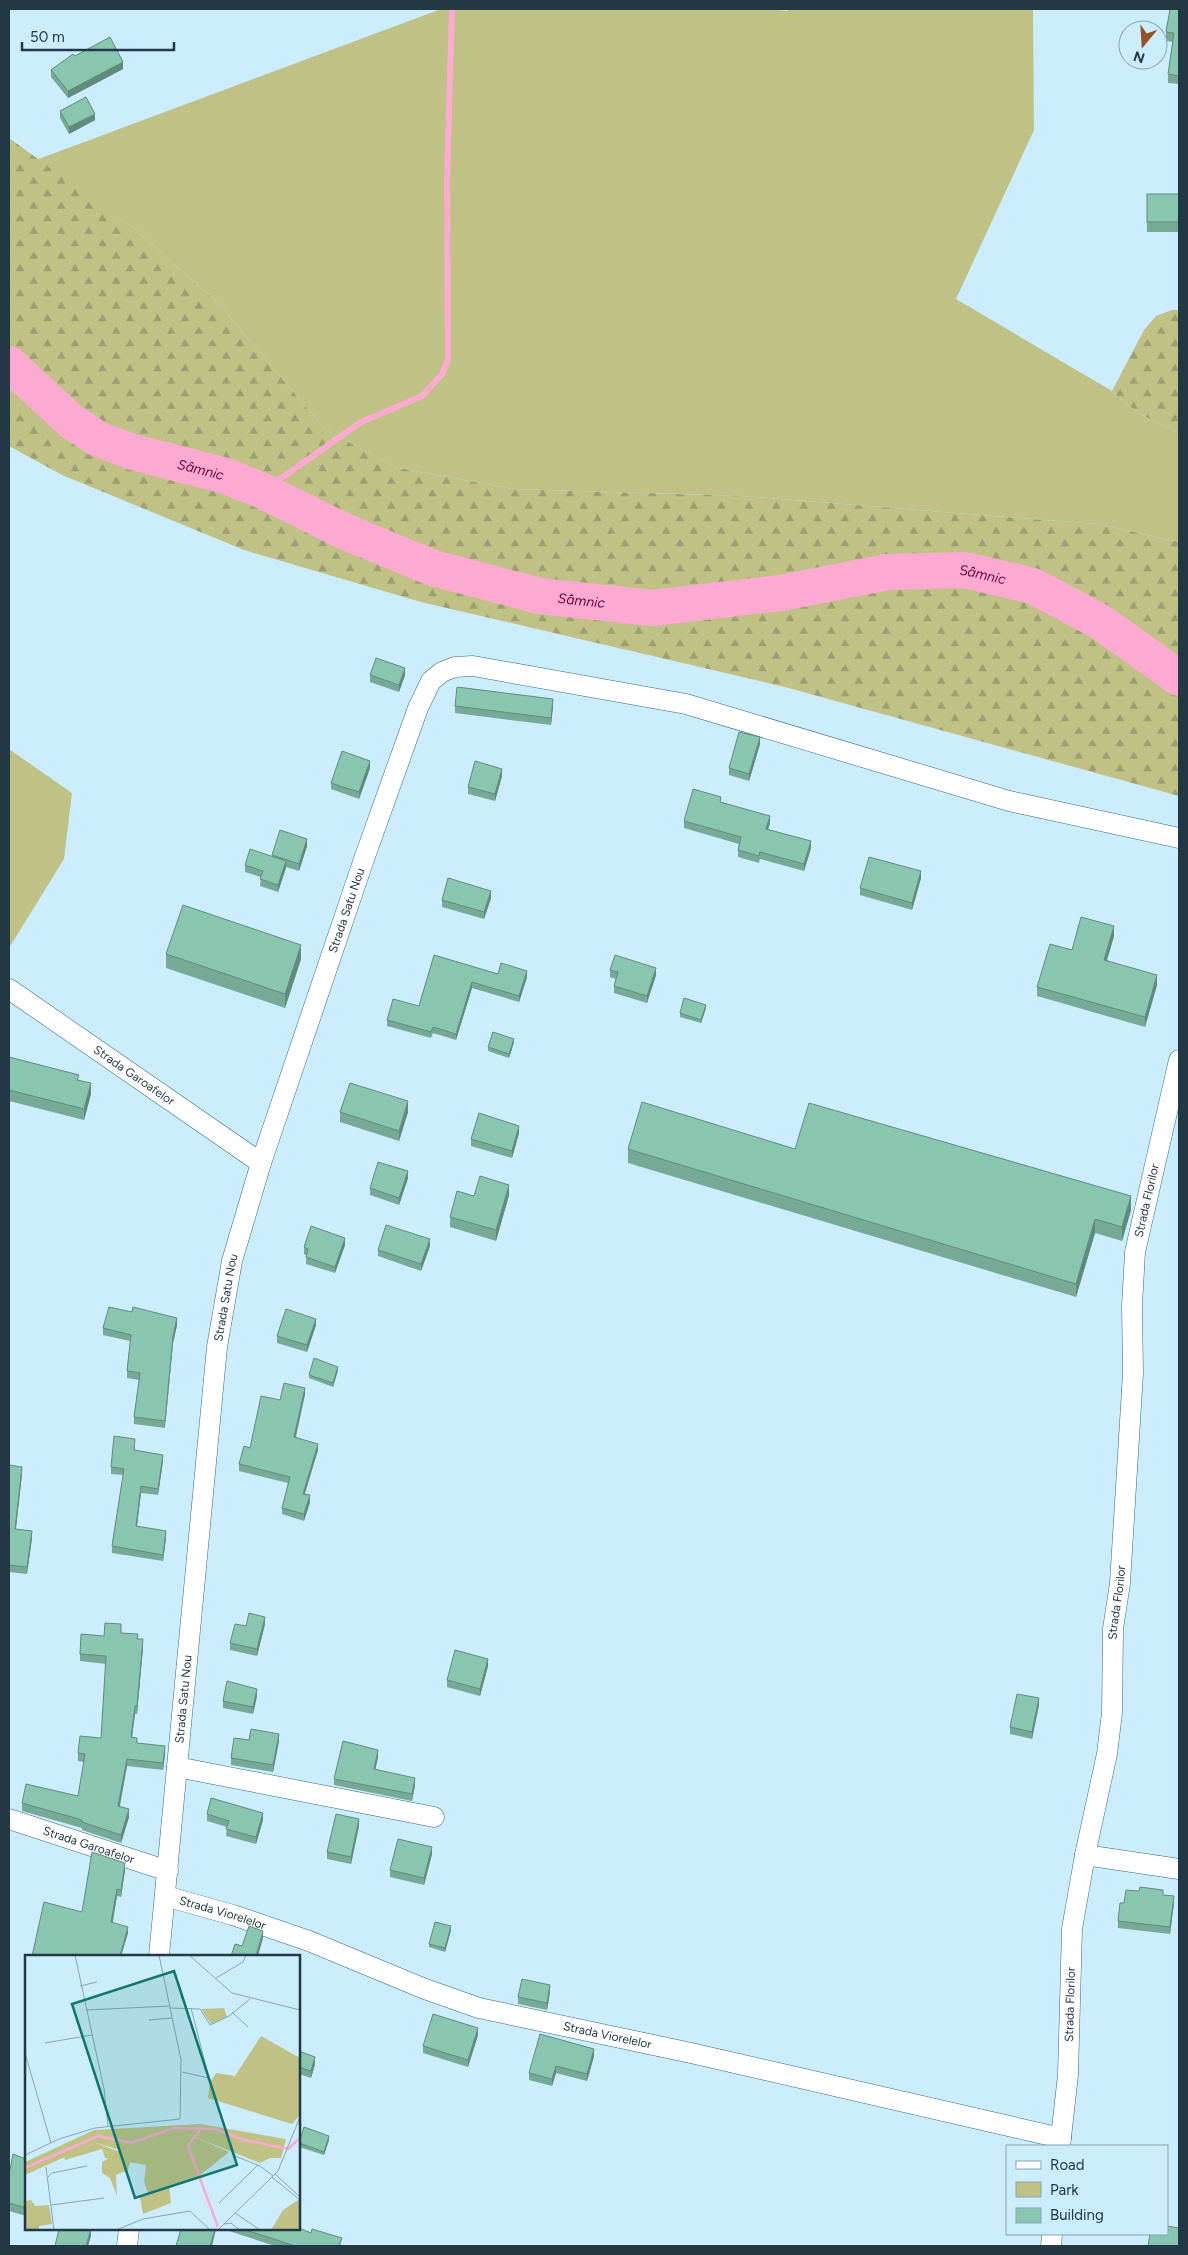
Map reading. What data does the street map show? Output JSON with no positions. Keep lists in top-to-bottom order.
{
  "streets": {
    "street": [
      "Strada Satu Nou",
      "Strada Garoafelor",
      "Strada Florilor",
      "Strada Viorelelor"
    ]
  },
  "crossings": [
    ["Strada Satu Nou", "Strada Garoafelor"],
    ["Strada Satu Nou", "Strada Viorelelor"],
    ["Strada Florilor", "Strada Viorelelor"]
  ],
  "water": ["Sâmnic"],
  "legend": ["Road", "Park", "Building"],
  "scale_bar": "50 m",
  "north": "bottom"
}
